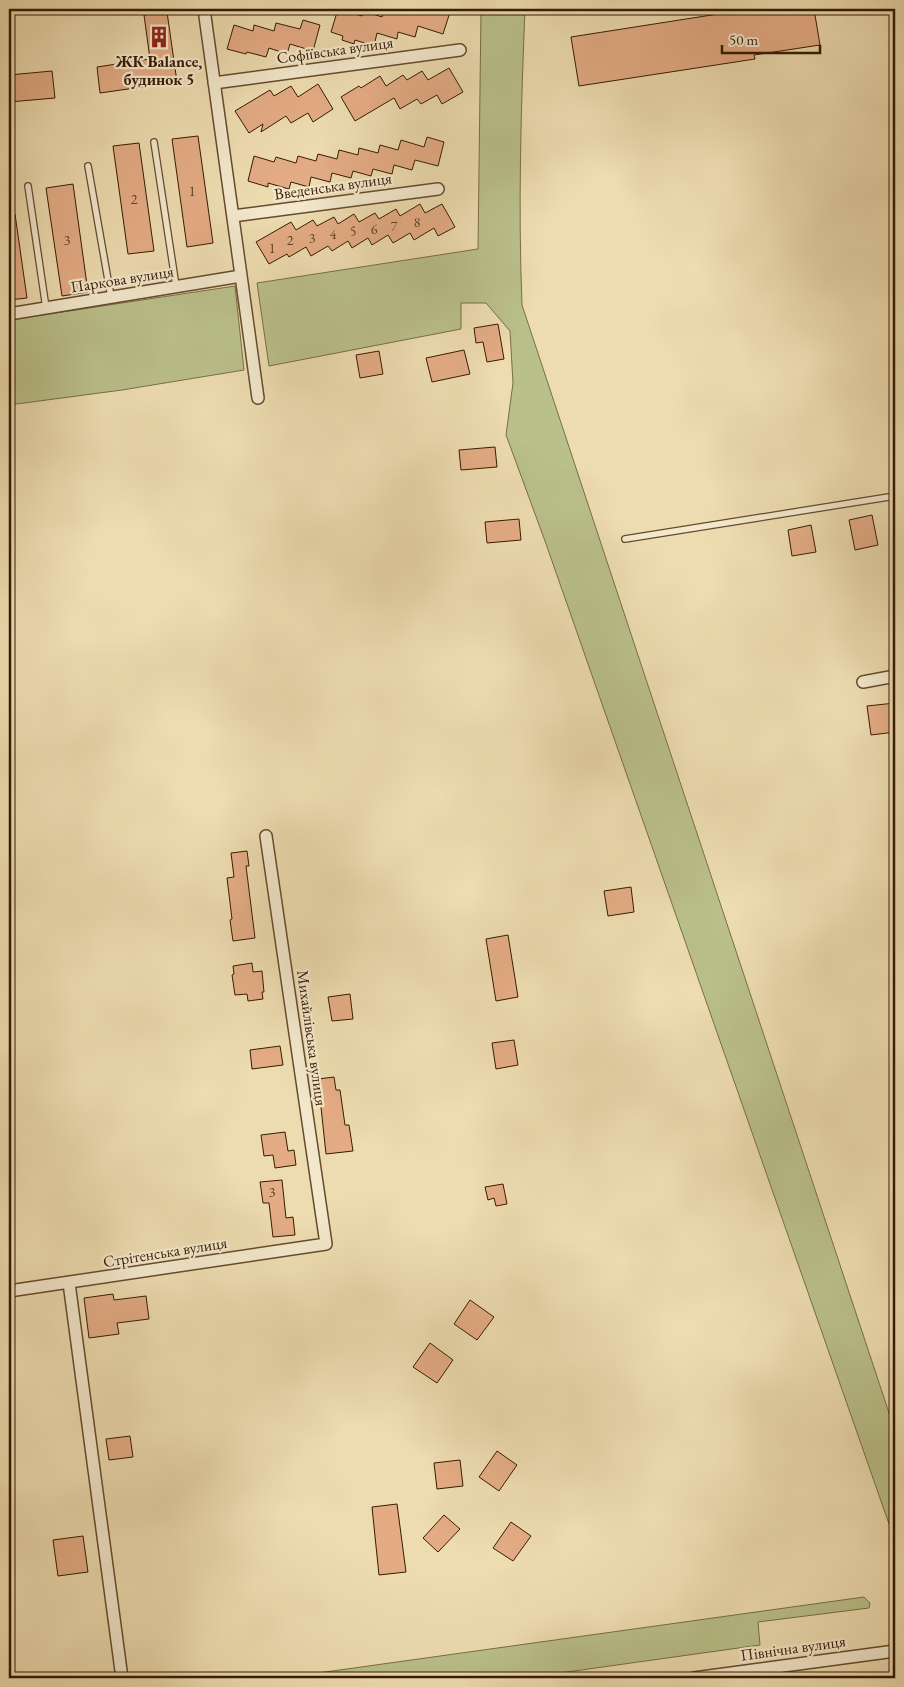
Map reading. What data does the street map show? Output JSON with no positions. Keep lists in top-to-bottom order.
{
  "streets": {
    "street": [
      "Софіївська вулиця",
      "Введенська вулиця",
      "Паркова вулиця",
      "Михайлівська вулиця",
      "Стрітенська вулиця",
      "Північна вулиця"
    ]
  },
  "crossings": [
    ["Михайлівська вулиця", "Стрітенська вулиця"]
  ],
  "places": {
    "building": ["ЖК Balance, будинок 5"]
  },
  "house_numbers": [
    "1",
    "2",
    "8",
    "7",
    "6",
    "5",
    "4",
    "3",
    "3",
    "2",
    "1",
    "3"
  ],
  "scale_bar": "50 m"
}
